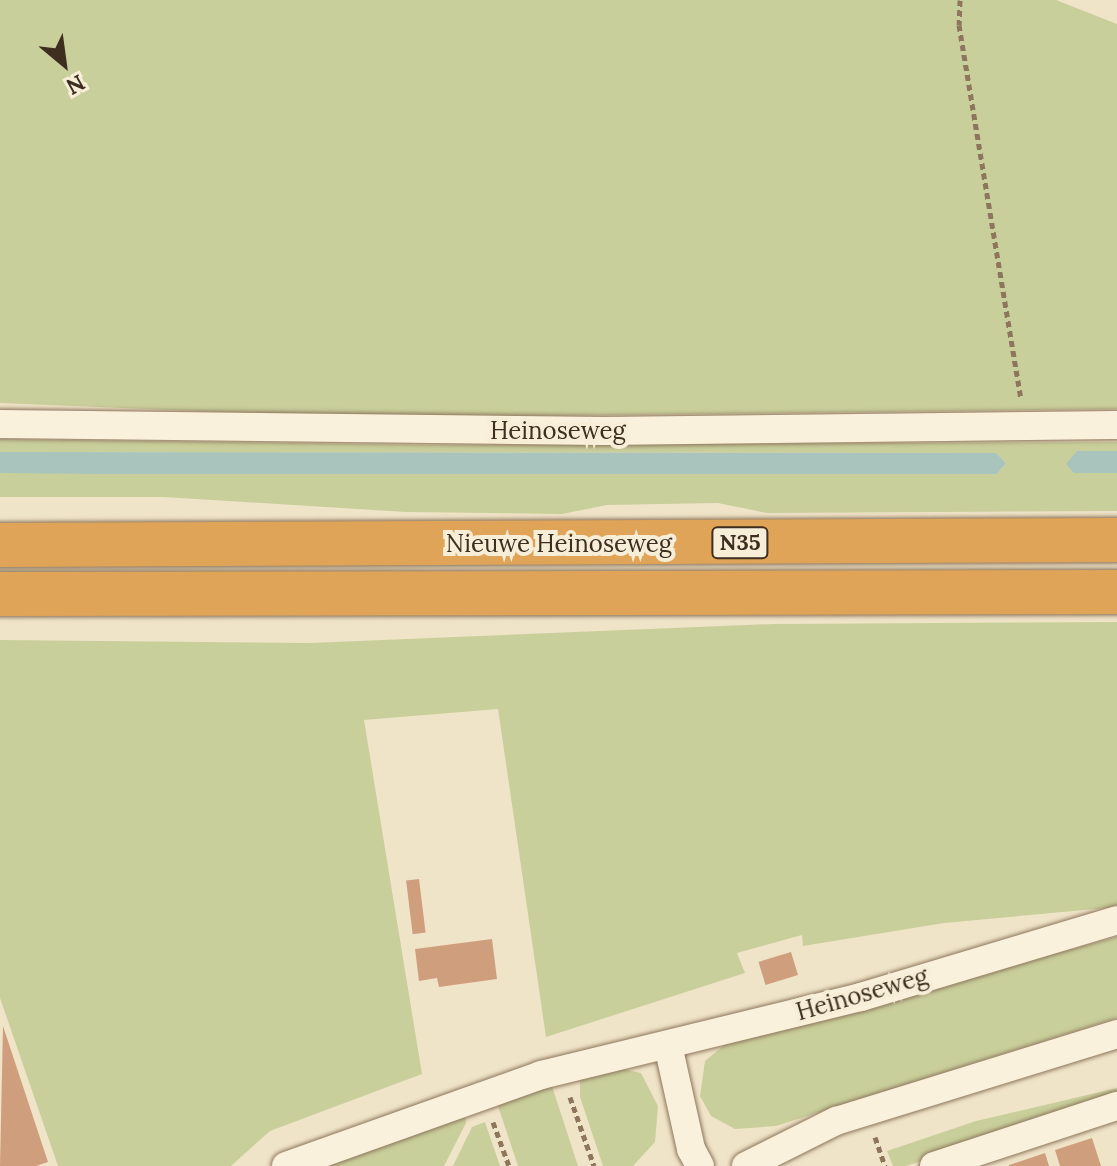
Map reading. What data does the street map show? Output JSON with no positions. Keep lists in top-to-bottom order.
{
  "streets": {
    "highway": ["N35", "Nieuwe Heinoseweg"],
    "street": ["Heinoseweg"]
  },
  "north": "bottom right"
}
